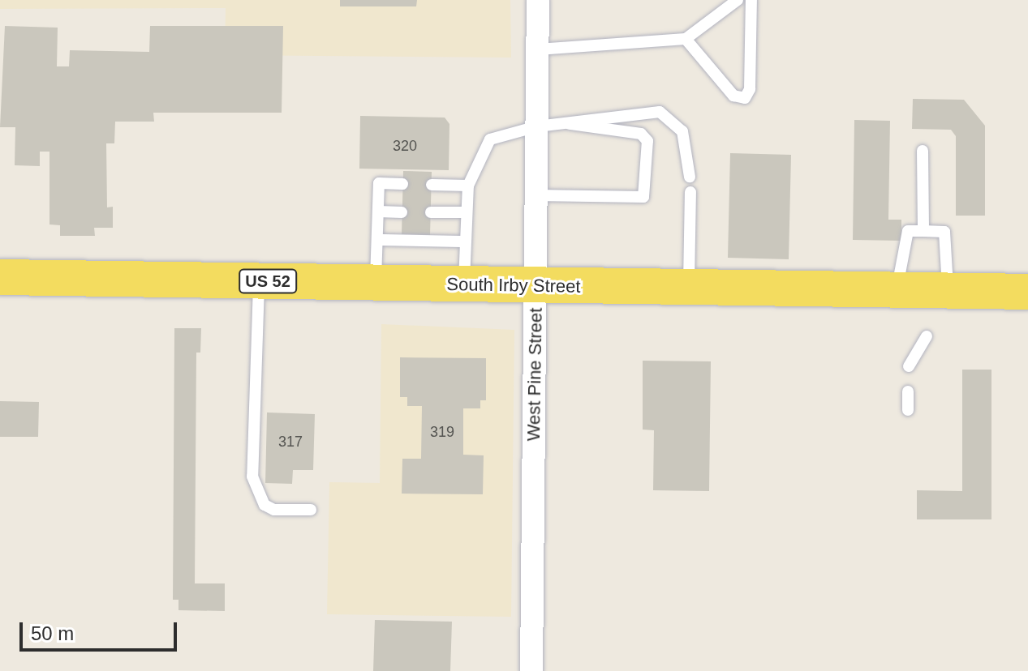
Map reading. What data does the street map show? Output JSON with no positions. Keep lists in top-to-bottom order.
{
  "streets": {
    "main road": ["US 52", "South Irby Street"],
    "street": ["West Pine Street"]
  },
  "crossings": [
    ["South Irby Street", "West Pine Street"]
  ],
  "house_numbers": ["320", "319", "317"],
  "scale_bar": "50 m"
}
